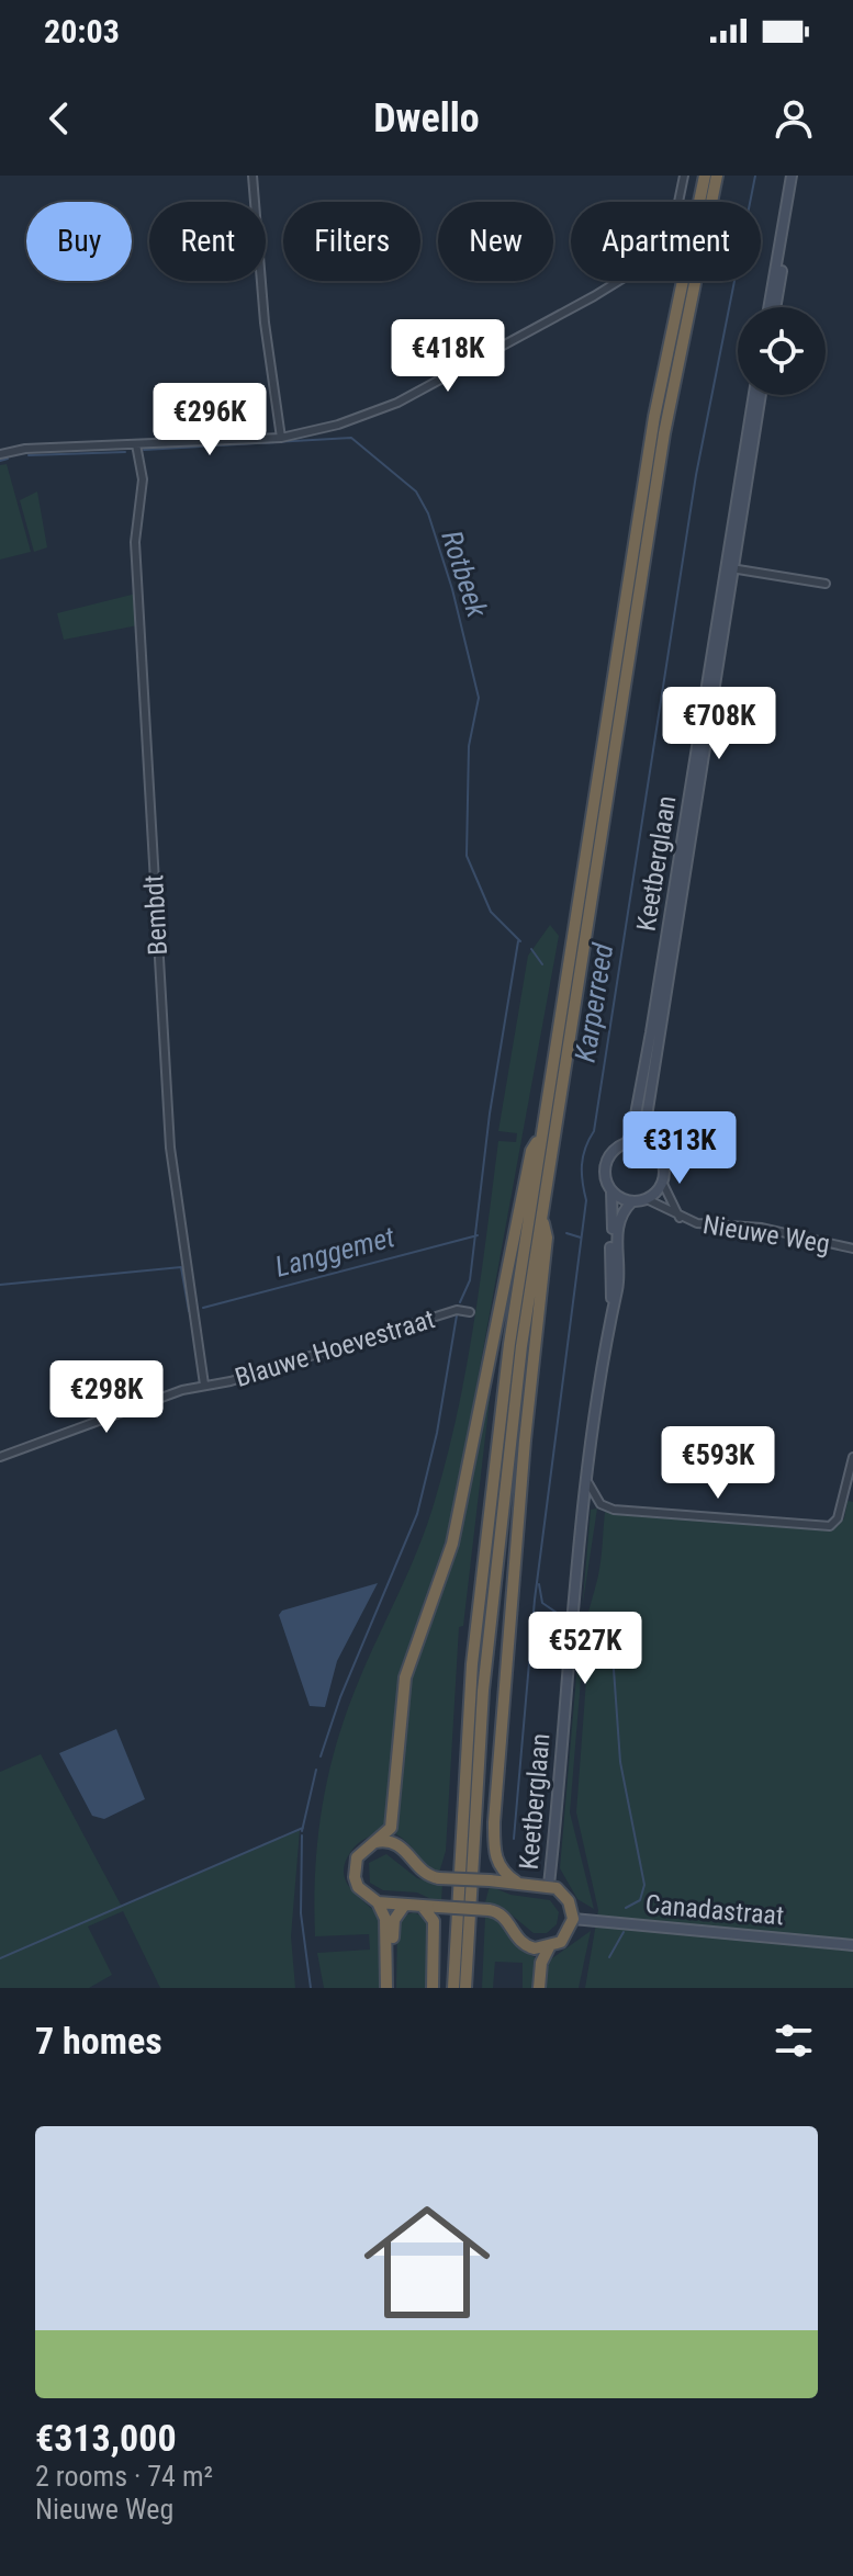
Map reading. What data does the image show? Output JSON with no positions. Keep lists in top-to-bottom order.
{
  "streets": {
    "main road": ["Keetberglaan", "Canadastraat"],
    "street": ["Bembdt", "Nieuwe Weg", "Blauwe Hoevestraat"]
  },
  "crossings": [
    ["Keetberglaan", "Nieuwe Weg"],
    ["Bembdt", "Blauwe Hoevestraat"]
  ],
  "water": ["Rotbeek", "Karperreed", "Langgemet"],
  "page": {
    "status": "20:03",
    "header": "Dwello",
    "chip": [
      "Buy",
      "Rent",
      "Filters",
      "New",
      "Apartment"
    ],
    "price": [
      "€418K",
      "€296K",
      "€708K",
      "€313K",
      "€298K",
      "€593K",
      "€527K"
    ],
    "heading": "7 homes",
    "list": [
      {
        "name": "€313,000",
        "note": "2 rooms · 74 m² · Nieuwe Weg"
      }
    ]
  }
}
